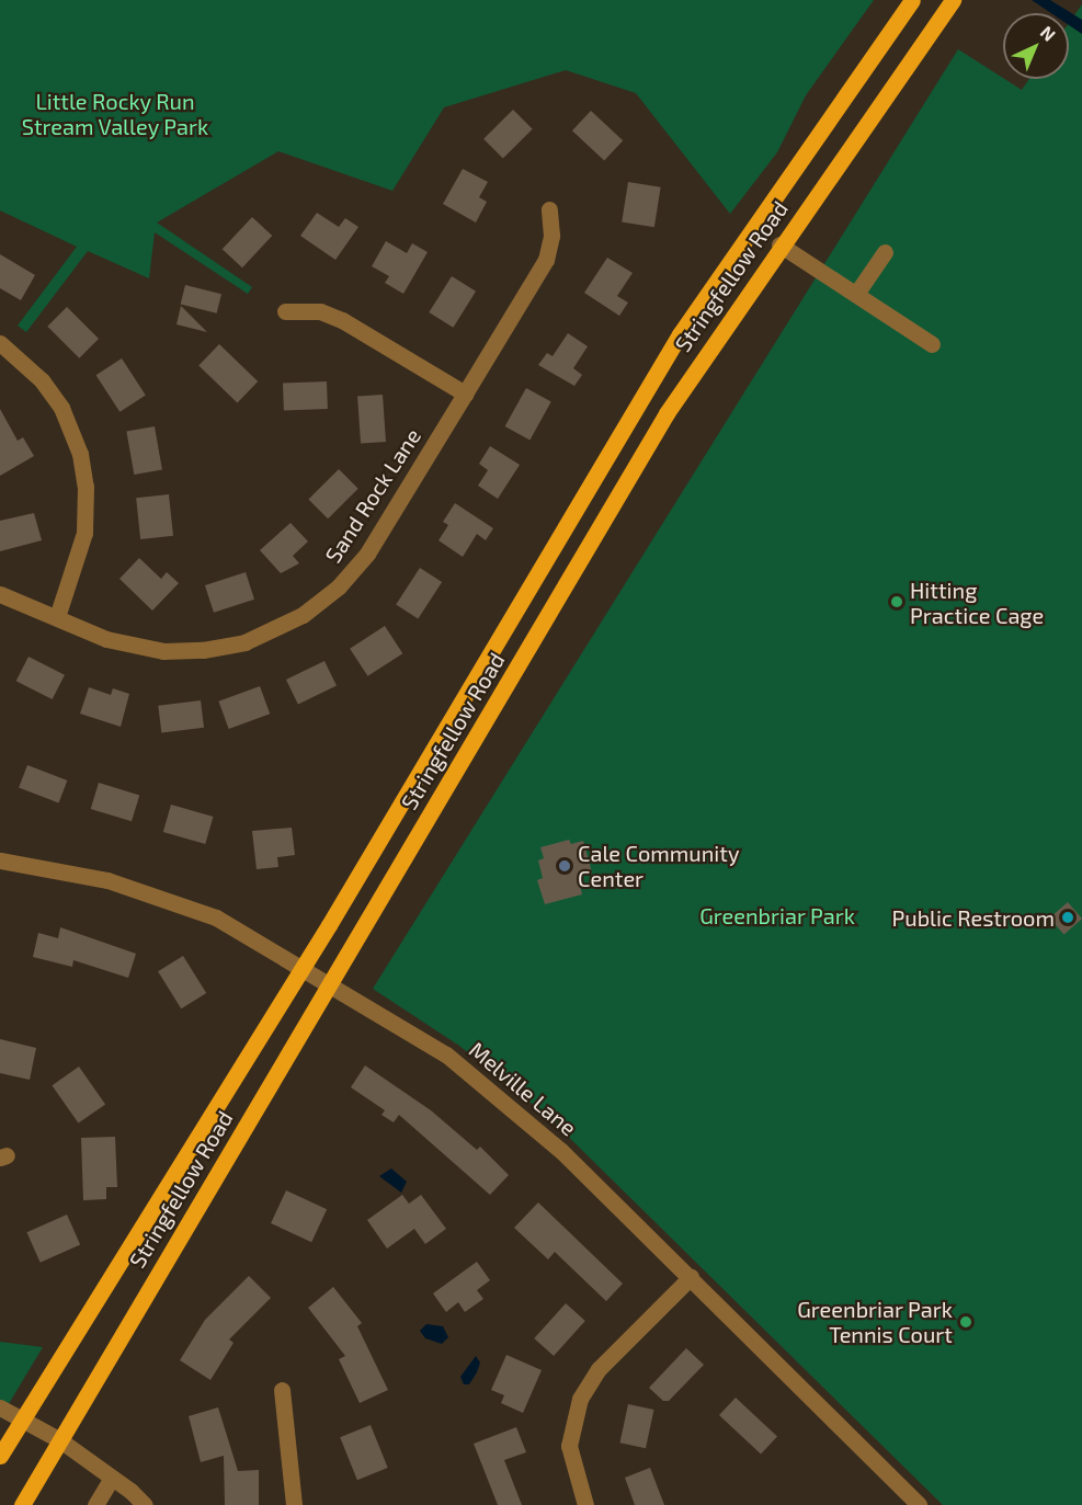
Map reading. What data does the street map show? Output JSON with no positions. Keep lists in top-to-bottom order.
{
  "streets": {
    "main road": ["Stringfellow Road"],
    "street": ["Sand Rock Lane", "Melville Lane"]
  },
  "crossings": [
    ["Stringfellow Road", "Melville Lane"]
  ],
  "parks": ["Little Rocky Run Stream Valley Park", "Greenbriar Park"],
  "places": [
    "Hitting Practice Cage",
    "Cale Community Center",
    "Public Restroom",
    "Greenbriar Park Tennis Court"
  ],
  "north": "top right"
}
